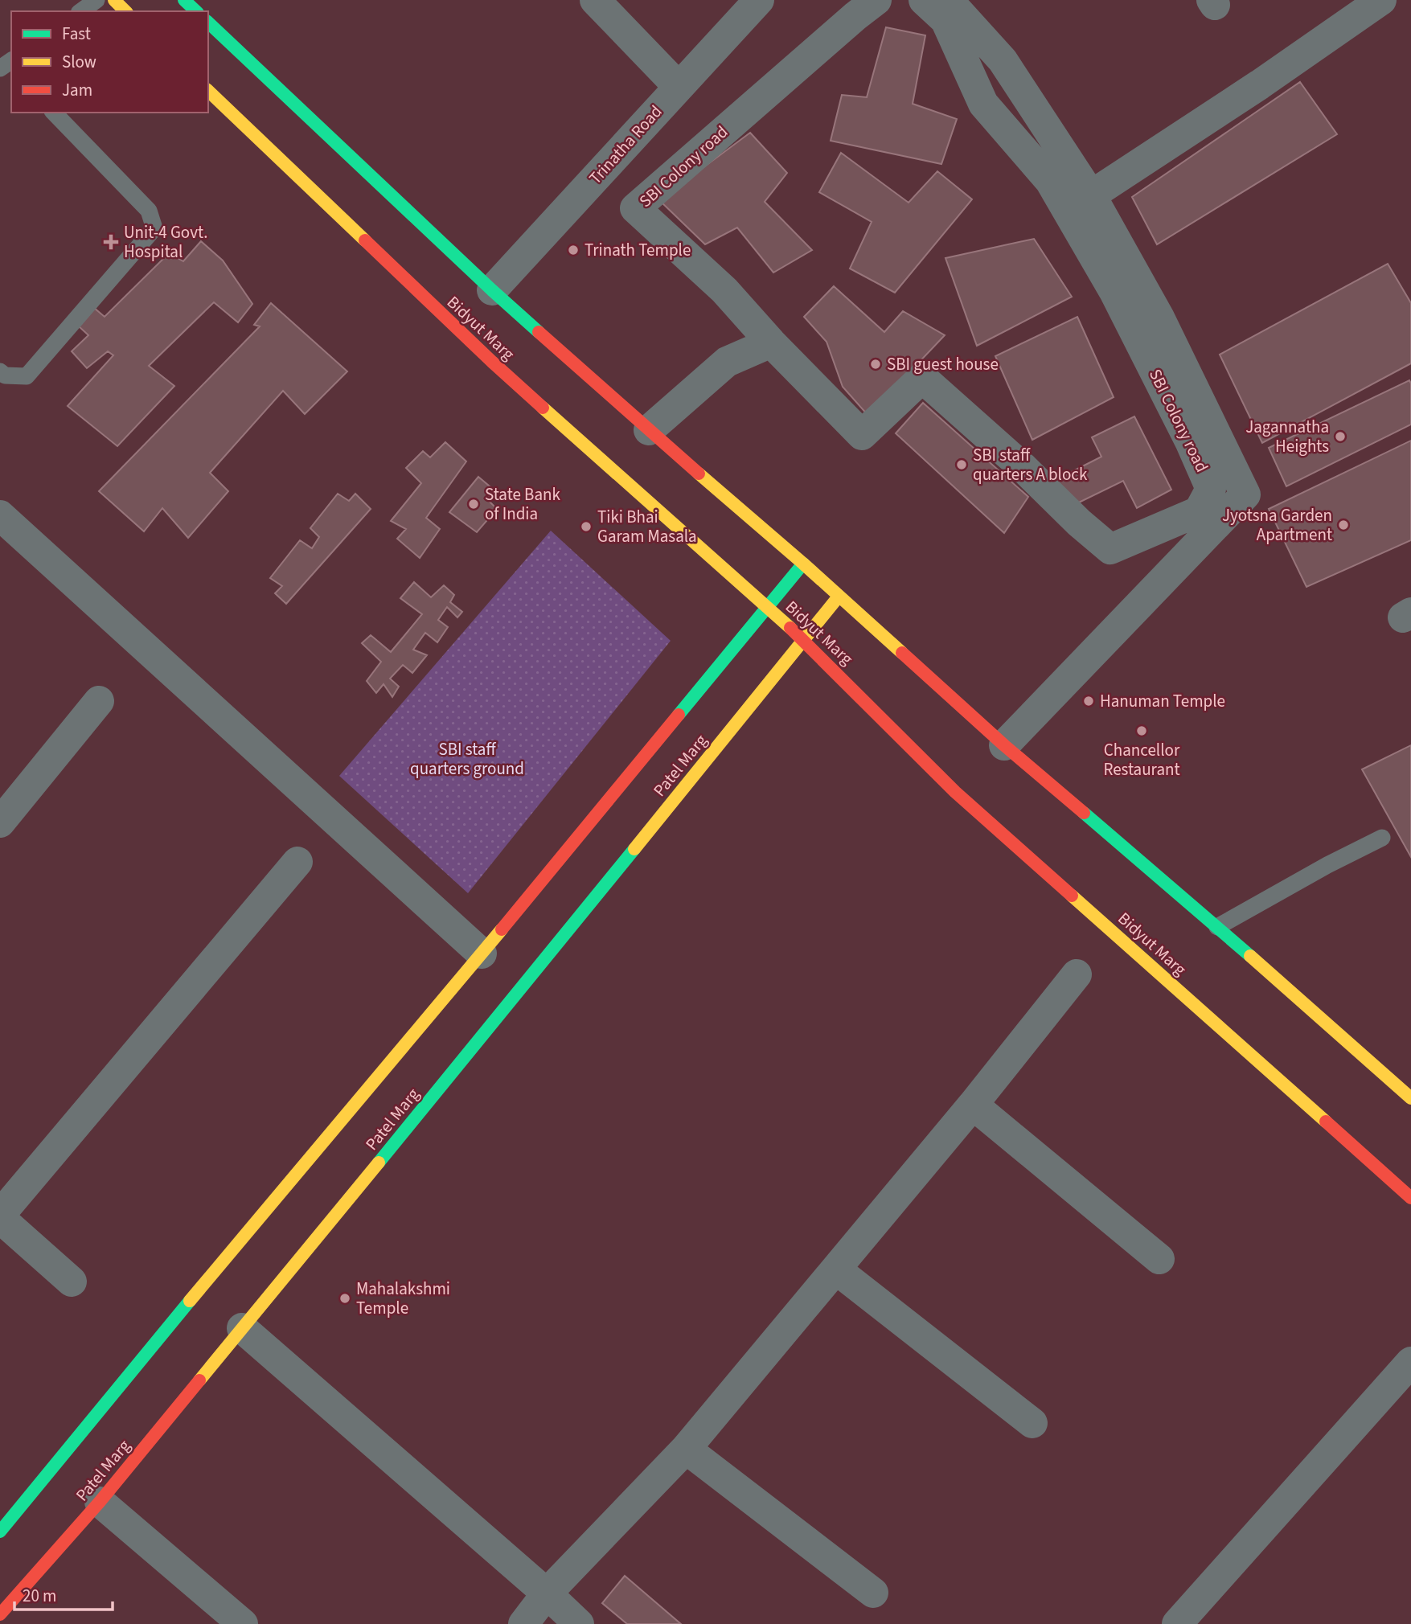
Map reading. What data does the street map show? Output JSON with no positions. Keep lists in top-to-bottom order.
{
  "streets": {
    "main road": ["Bidyut Marg", "Patel Marg"],
    "street": ["Trinatha Road", "SBI Colony road"]
  },
  "crossings": [
    ["Trinatha Road", "Bidyut Marg"],
    ["Bidyut Marg", "Patel Marg"]
  ],
  "parks": ["SBI staff quarters ground"],
  "places": {
    "health": ["Unit-4 Govt. Hospital"],
    "other": [
      "Trinath Temple",
      "SBI guest house",
      "Jagannatha Heights",
      "SBI staff quarters A block",
      "State Bank of India",
      "Jyotsna Garden Apartment",
      "Tiki Bhai Garam Masala",
      "Hanuman Temple",
      "Chancellor Restaurant",
      "Mahalakshmi Temple"
    ]
  },
  "legend": ["Fast", "Slow", "Jam"],
  "scale_bar": "20 m"
}
